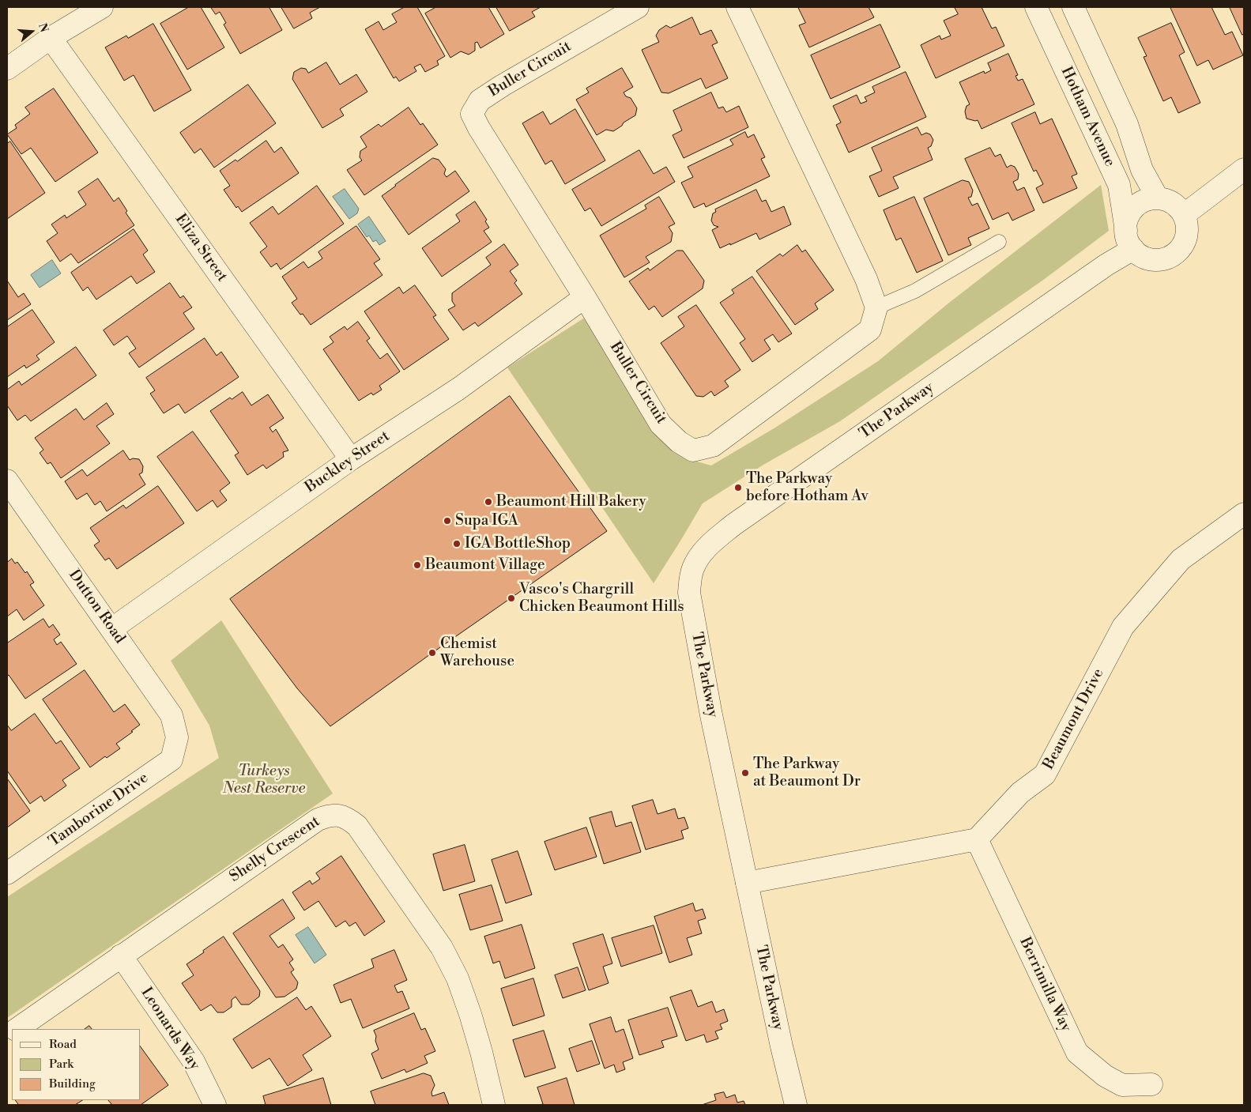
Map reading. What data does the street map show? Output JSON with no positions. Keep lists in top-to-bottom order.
{
  "streets": {
    "street": [
      "Buller Circuit",
      "Hotham Avenue",
      "Eliza Street",
      "The Parkway",
      "Buckley Street",
      "Dutton Road",
      "Beaumont Drive",
      "Tamborine Drive",
      "Shelly Crescent",
      "Berrimilla Way",
      "Leonards Way"
    ]
  },
  "crossings": [
    ["Buller Circuit", "Buckley Street"],
    ["Hotham Avenue", "The Parkway"],
    ["Eliza Street", "Buckley Street"],
    ["Buckley Street", "Dutton Road"],
    ["Dutton Road", "Tamborine Drive"],
    ["Beaumont Drive", "Berrimilla Way"],
    ["Shelly Crescent", "Leonards Way"]
  ],
  "parks": ["Turkeys Nest Reserve"],
  "places": [
    "The Parkway before Hotham Av",
    "Beaumont Hill Bakery",
    "Supa IGA",
    "IGA BottleShop",
    "Beaumont Village",
    "Vasco's Chargrill Chicken Beaumont Hills",
    "Chemist Warehouse",
    "The Parkway at Beaumont Dr"
  ],
  "legend": ["Road", "Park", "Building"],
  "north": "right"
}
